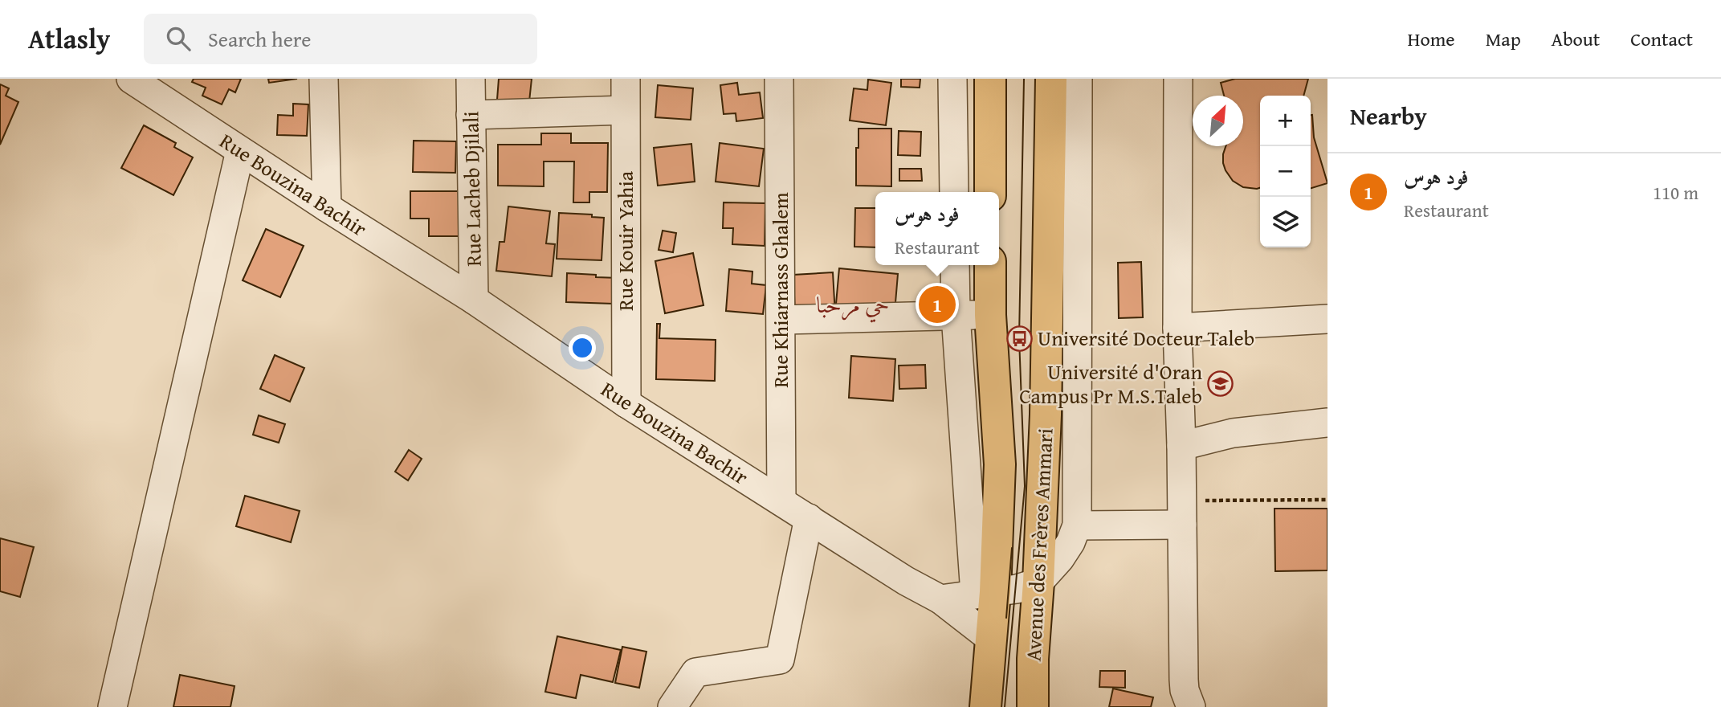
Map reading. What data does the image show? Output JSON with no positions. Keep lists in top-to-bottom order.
{
  "streets": {
    "main road": ["Avenue des Frères Ammari"],
    "street": [
      "Rue Bouzina Bachir",
      "Rue Lacheb Djilali",
      "Rue Kouir Yahia",
      "Rue Khiarnass Ghalem"
    ]
  },
  "crossings": [
    ["Rue Bouzina Bachir", "Rue Lacheb Djilali"],
    ["Rue Bouzina Bachir", "Rue Kouir Yahia"],
    ["Rue Bouzina Bachir", "Rue Khiarnass Ghalem"],
    ["Rue Bouzina Bachir", "Avenue des Frères Ammari"]
  ],
  "districts": ["حي مرحبا"],
  "places": {
    "bus stop": ["Université Docteur Taleb"],
    "school or university": ["Université d'Oran Campus Pr M.S.Taleb"]
  },
  "north": "top right",
  "page": {
    "header": "Atlasly",
    "search": "Search here",
    "nav": [
      "Home",
      "Map",
      "About",
      "Contact"
    ],
    "heading": "Nearby",
    "map_buttons": ["+", "−"],
    "list": [
      {
        "mark": "1",
        "name": "فود هوس",
        "note": "Restaurant",
        "value": "110 m"
      }
    ],
    "popup": ["فود هوس", "Restaurant"],
    "pins": "1"
  }
}
